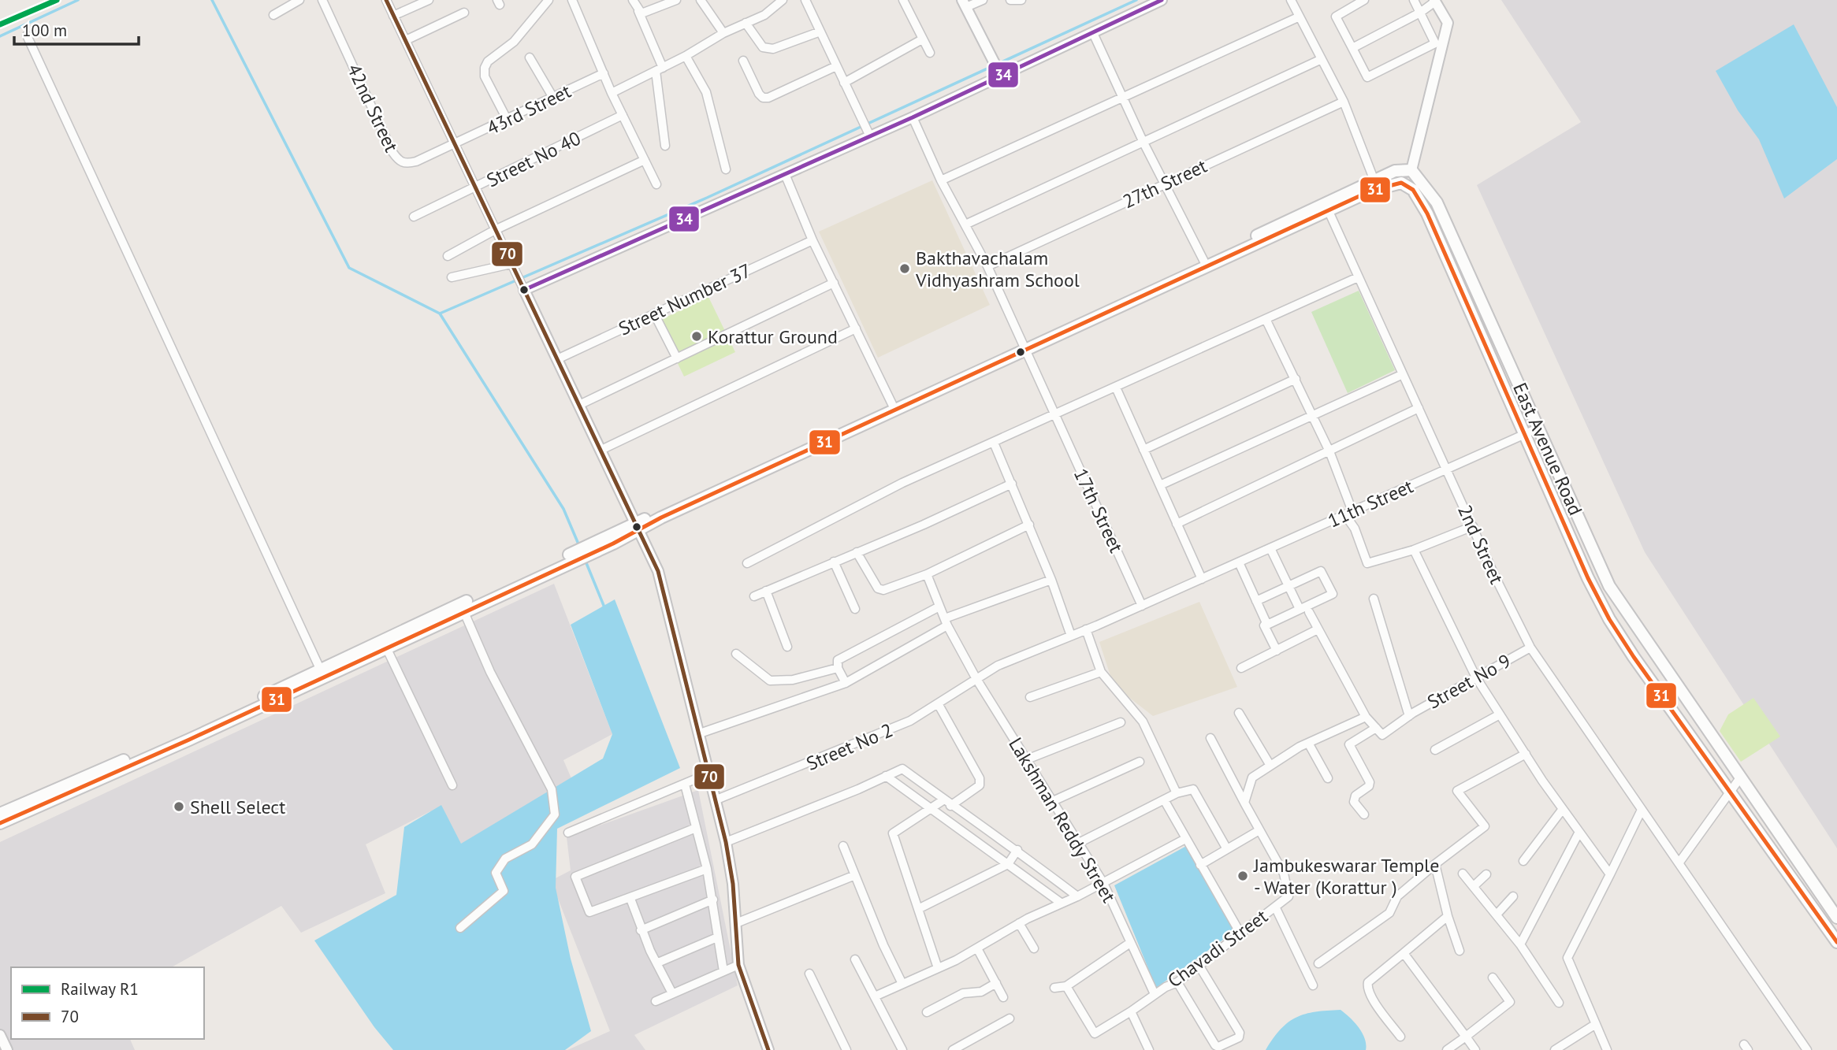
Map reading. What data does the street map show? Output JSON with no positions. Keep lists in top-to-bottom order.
{
  "streets": {
    "main road": ["East Avenue Road"],
    "street": [
      "42nd Street",
      "43rd Street",
      "Street No 40",
      "27th Street",
      "Street Number 37",
      "11th Street",
      "17th Street",
      "2nd Street",
      "Street No 9",
      "Street No 2",
      "Lakshman Reddy Street",
      "Chavadi Street"
    ]
  },
  "crossings": [
    ["42nd Street", "43rd Street"],
    ["27th Street", "17th Street"],
    ["East Avenue Road", "11th Street"],
    ["East Avenue Road", "17th Street"],
    ["East Avenue Road", "2nd Street"],
    ["11th Street", "17th Street"],
    ["11th Street", "2nd Street"],
    ["11th Street", "Street No 2"],
    ["2nd Street", "Street No 9"],
    ["Street No 2", "Lakshman Reddy Street"],
    ["Lakshman Reddy Street", "Chavadi Street"]
  ],
  "places": [
    "Bakthavachalam Vidhyashram School",
    "Korattur Ground",
    "Shell Select",
    "Jambukeswarar Temple - Water (Korattur )"
  ],
  "lines": [
    "rail line R1",
    "transit line 70",
    "transit line 34",
    "transit line 31"
  ],
  "legend": ["Railway R1", "70"],
  "scale_bar": "100 m"
}
